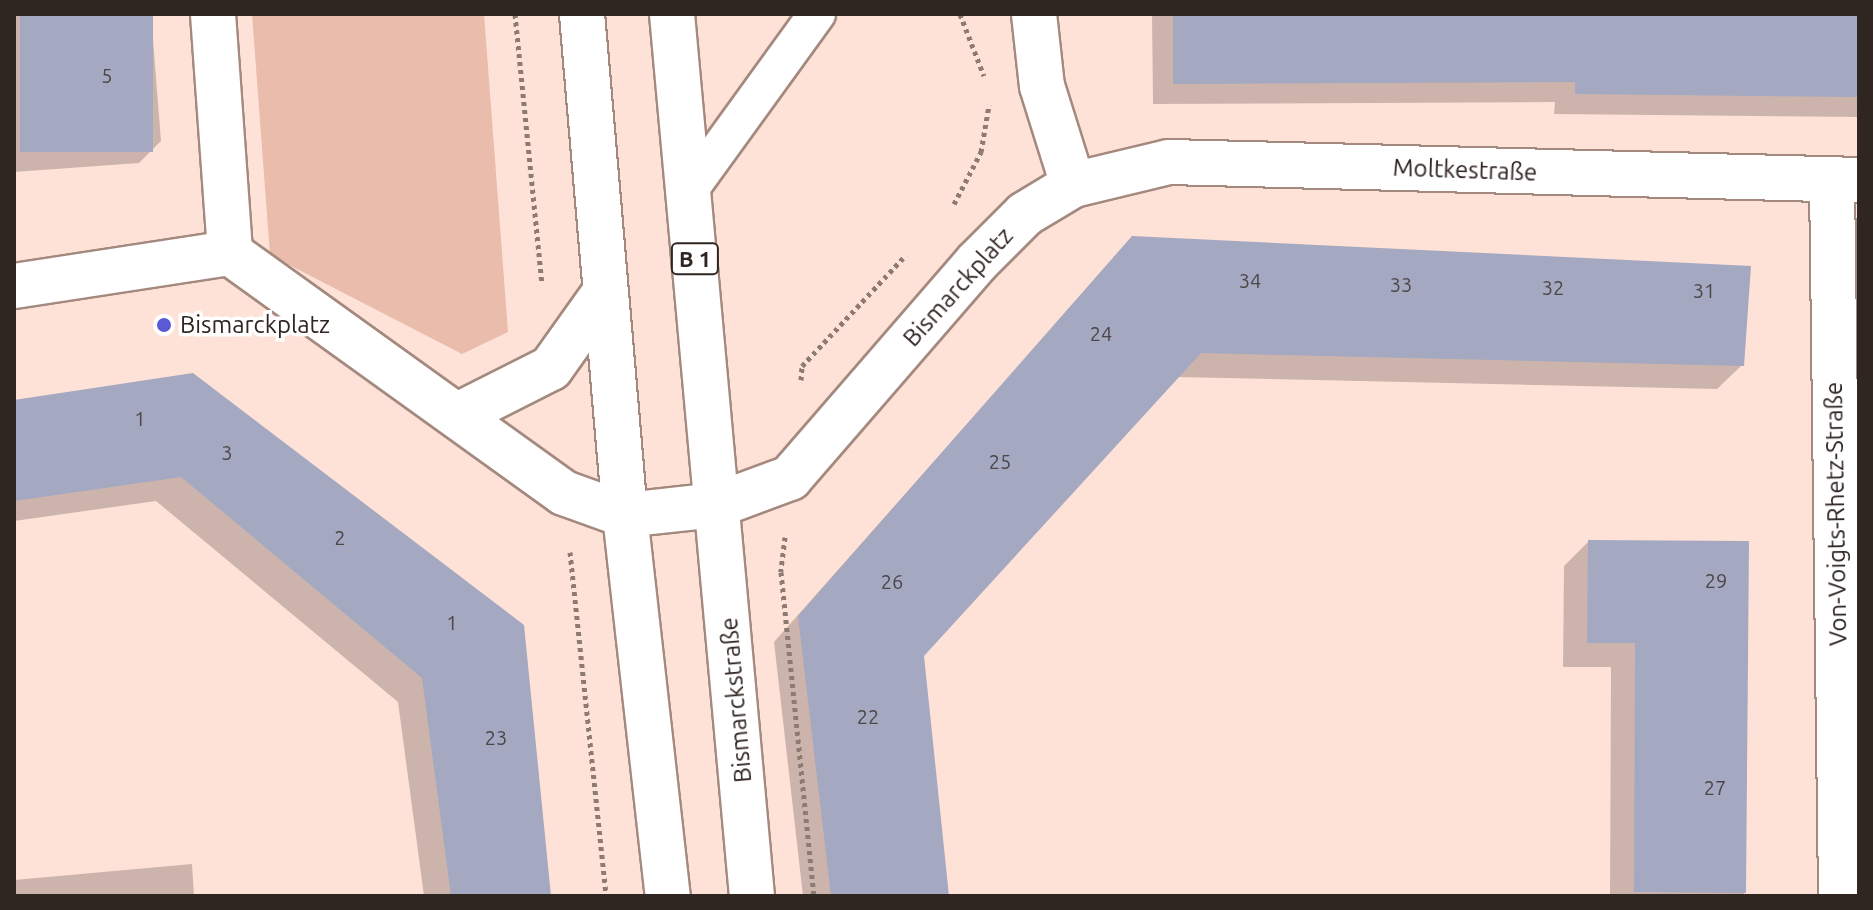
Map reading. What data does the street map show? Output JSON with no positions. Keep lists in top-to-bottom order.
{
  "streets": {
    "street": [
      "Moltkestraße",
      "B 1",
      "Bismarckplatz",
      "Von-Voigts-Rhetz-Straße",
      "Bismarckstraße"
    ]
  },
  "crossings": [
    ["Moltkestraße", "Bismarckplatz"],
    ["Moltkestraße", "Von-Voigts-Rhetz-Straße"],
    ["B 1", "Bismarckplatz"],
    ["B 1", "Bismarckstraße"],
    ["Bismarckplatz", "Bismarckstraße"]
  ],
  "places": ["Bismarckplatz"],
  "house_numbers": [
    "5",
    "34",
    "33",
    "32",
    "31",
    "24",
    "1",
    "3",
    "25",
    "2",
    "29",
    "26",
    "1",
    "22",
    "23",
    "27"
  ]
}
